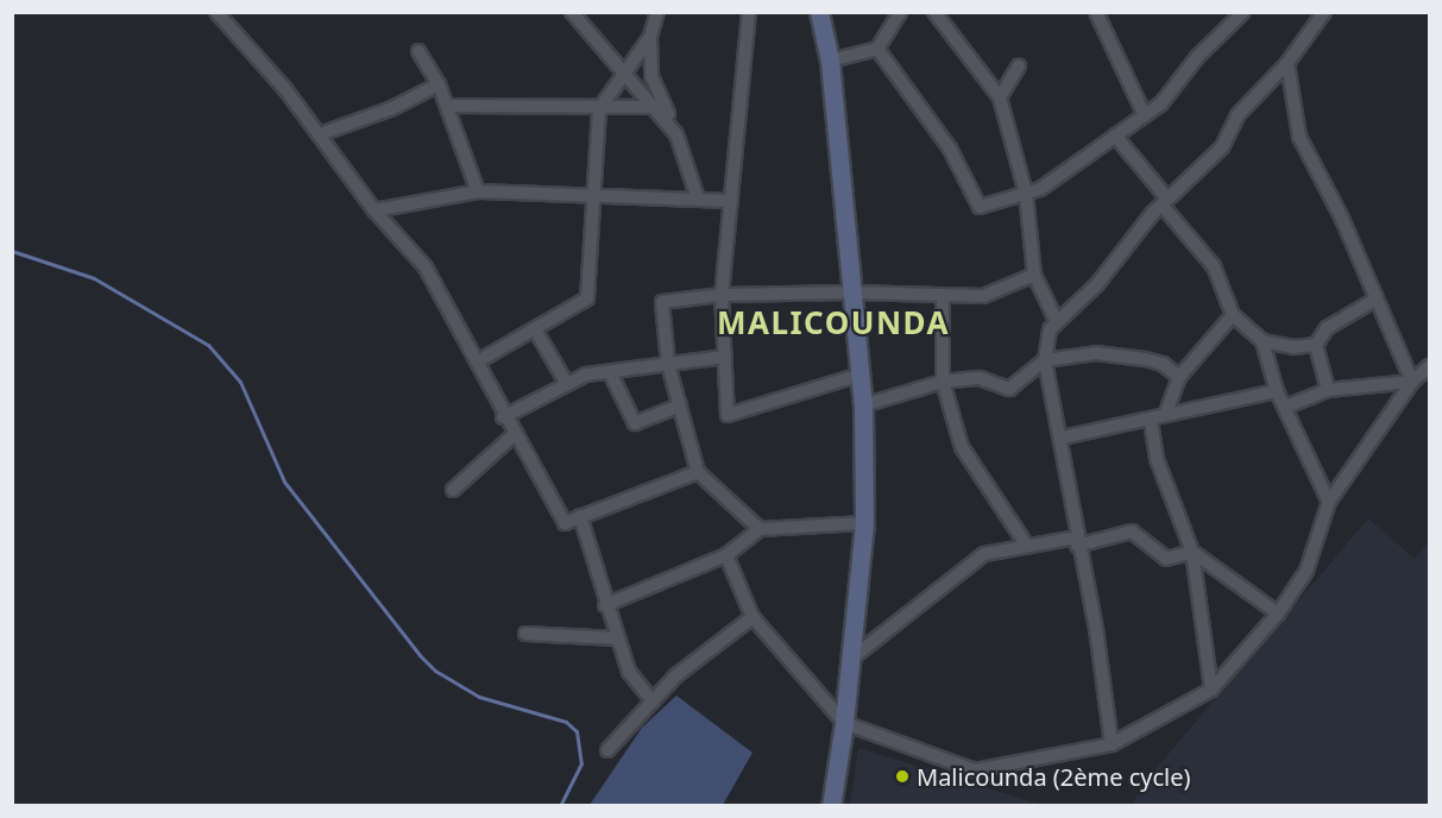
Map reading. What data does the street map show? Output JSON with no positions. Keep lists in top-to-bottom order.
{
  "districts": ["MALICOUNDA"],
  "places": ["Malicounda (2ème cycle)"]
}
